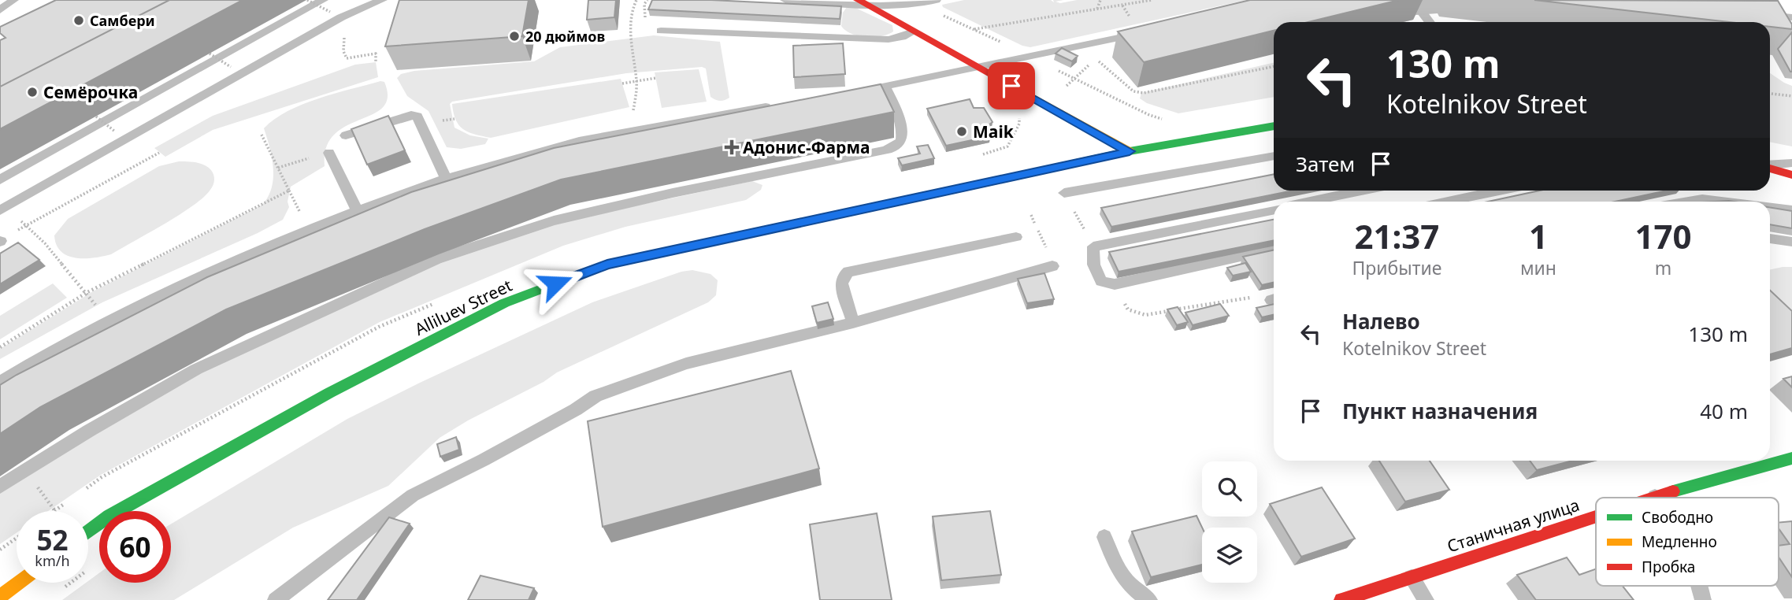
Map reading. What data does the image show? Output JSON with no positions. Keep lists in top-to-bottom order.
{
  "streets": {
    "main road": ["Alliluev Street", "Станичная улица"]
  },
  "places": {
    "other": [
      "Самбери",
      "20 дюймов",
      "Семёрочка",
      "Maik"
    ],
    "health": ["Адонис-Фарма"]
  },
  "legend": ["Свободно", "Медленно", "Пробка"],
  "page": {
    "turn": ["130 m", "Kotelnikov Street"],
    "then": "Затем",
    "eta": [
      "21:37",
      "Прибытие",
      "1",
      "мин",
      "170",
      "m"
    ],
    "list": [
      {
        "name": "Налево",
        "note": "Kotelnikov Street",
        "value": "130 m"
      },
      {
        "name": "Пункт назначения",
        "value": "40 m"
      }
    ],
    "speed": "52 km/h",
    "limit": "60"
  }
}
